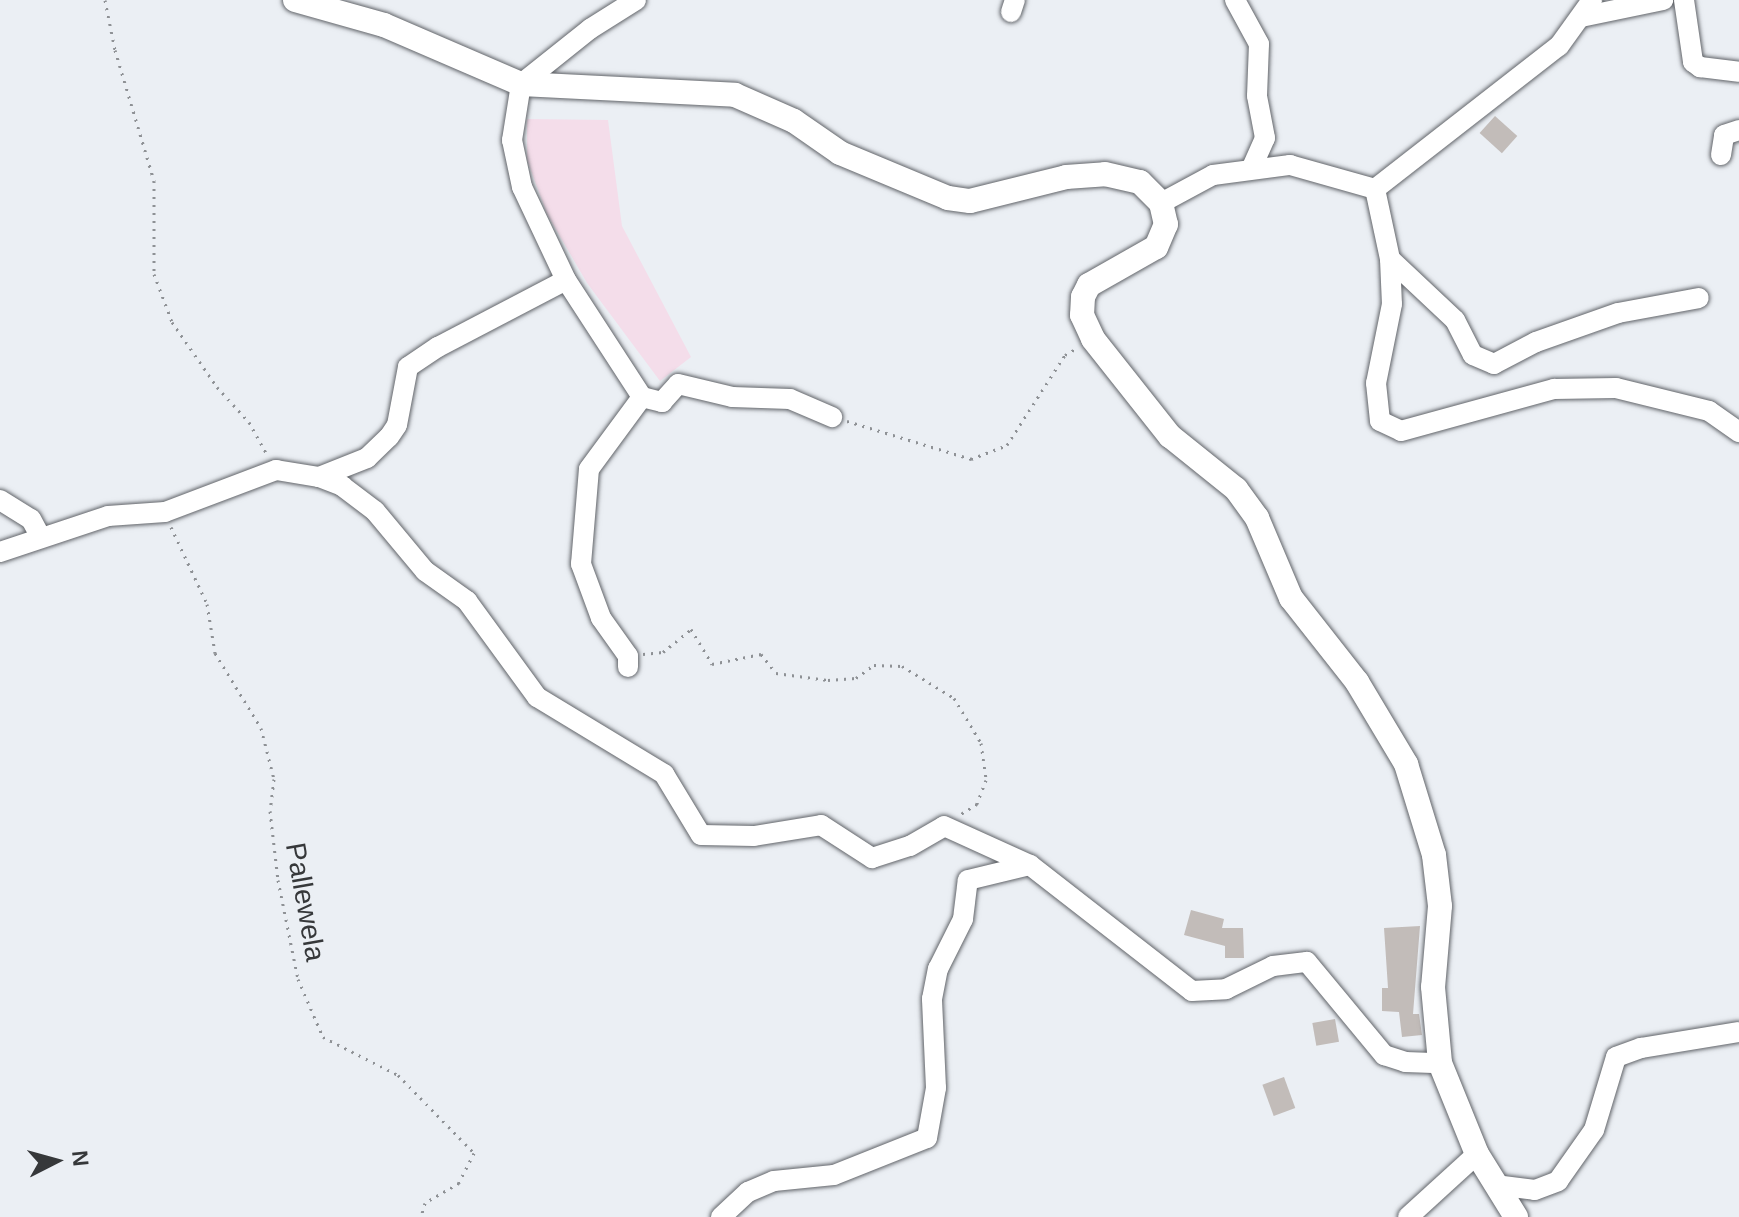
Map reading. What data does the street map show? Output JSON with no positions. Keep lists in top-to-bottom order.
{
  "streets": {
    "path": ["Pallewela"]
  },
  "north": "right"
}
